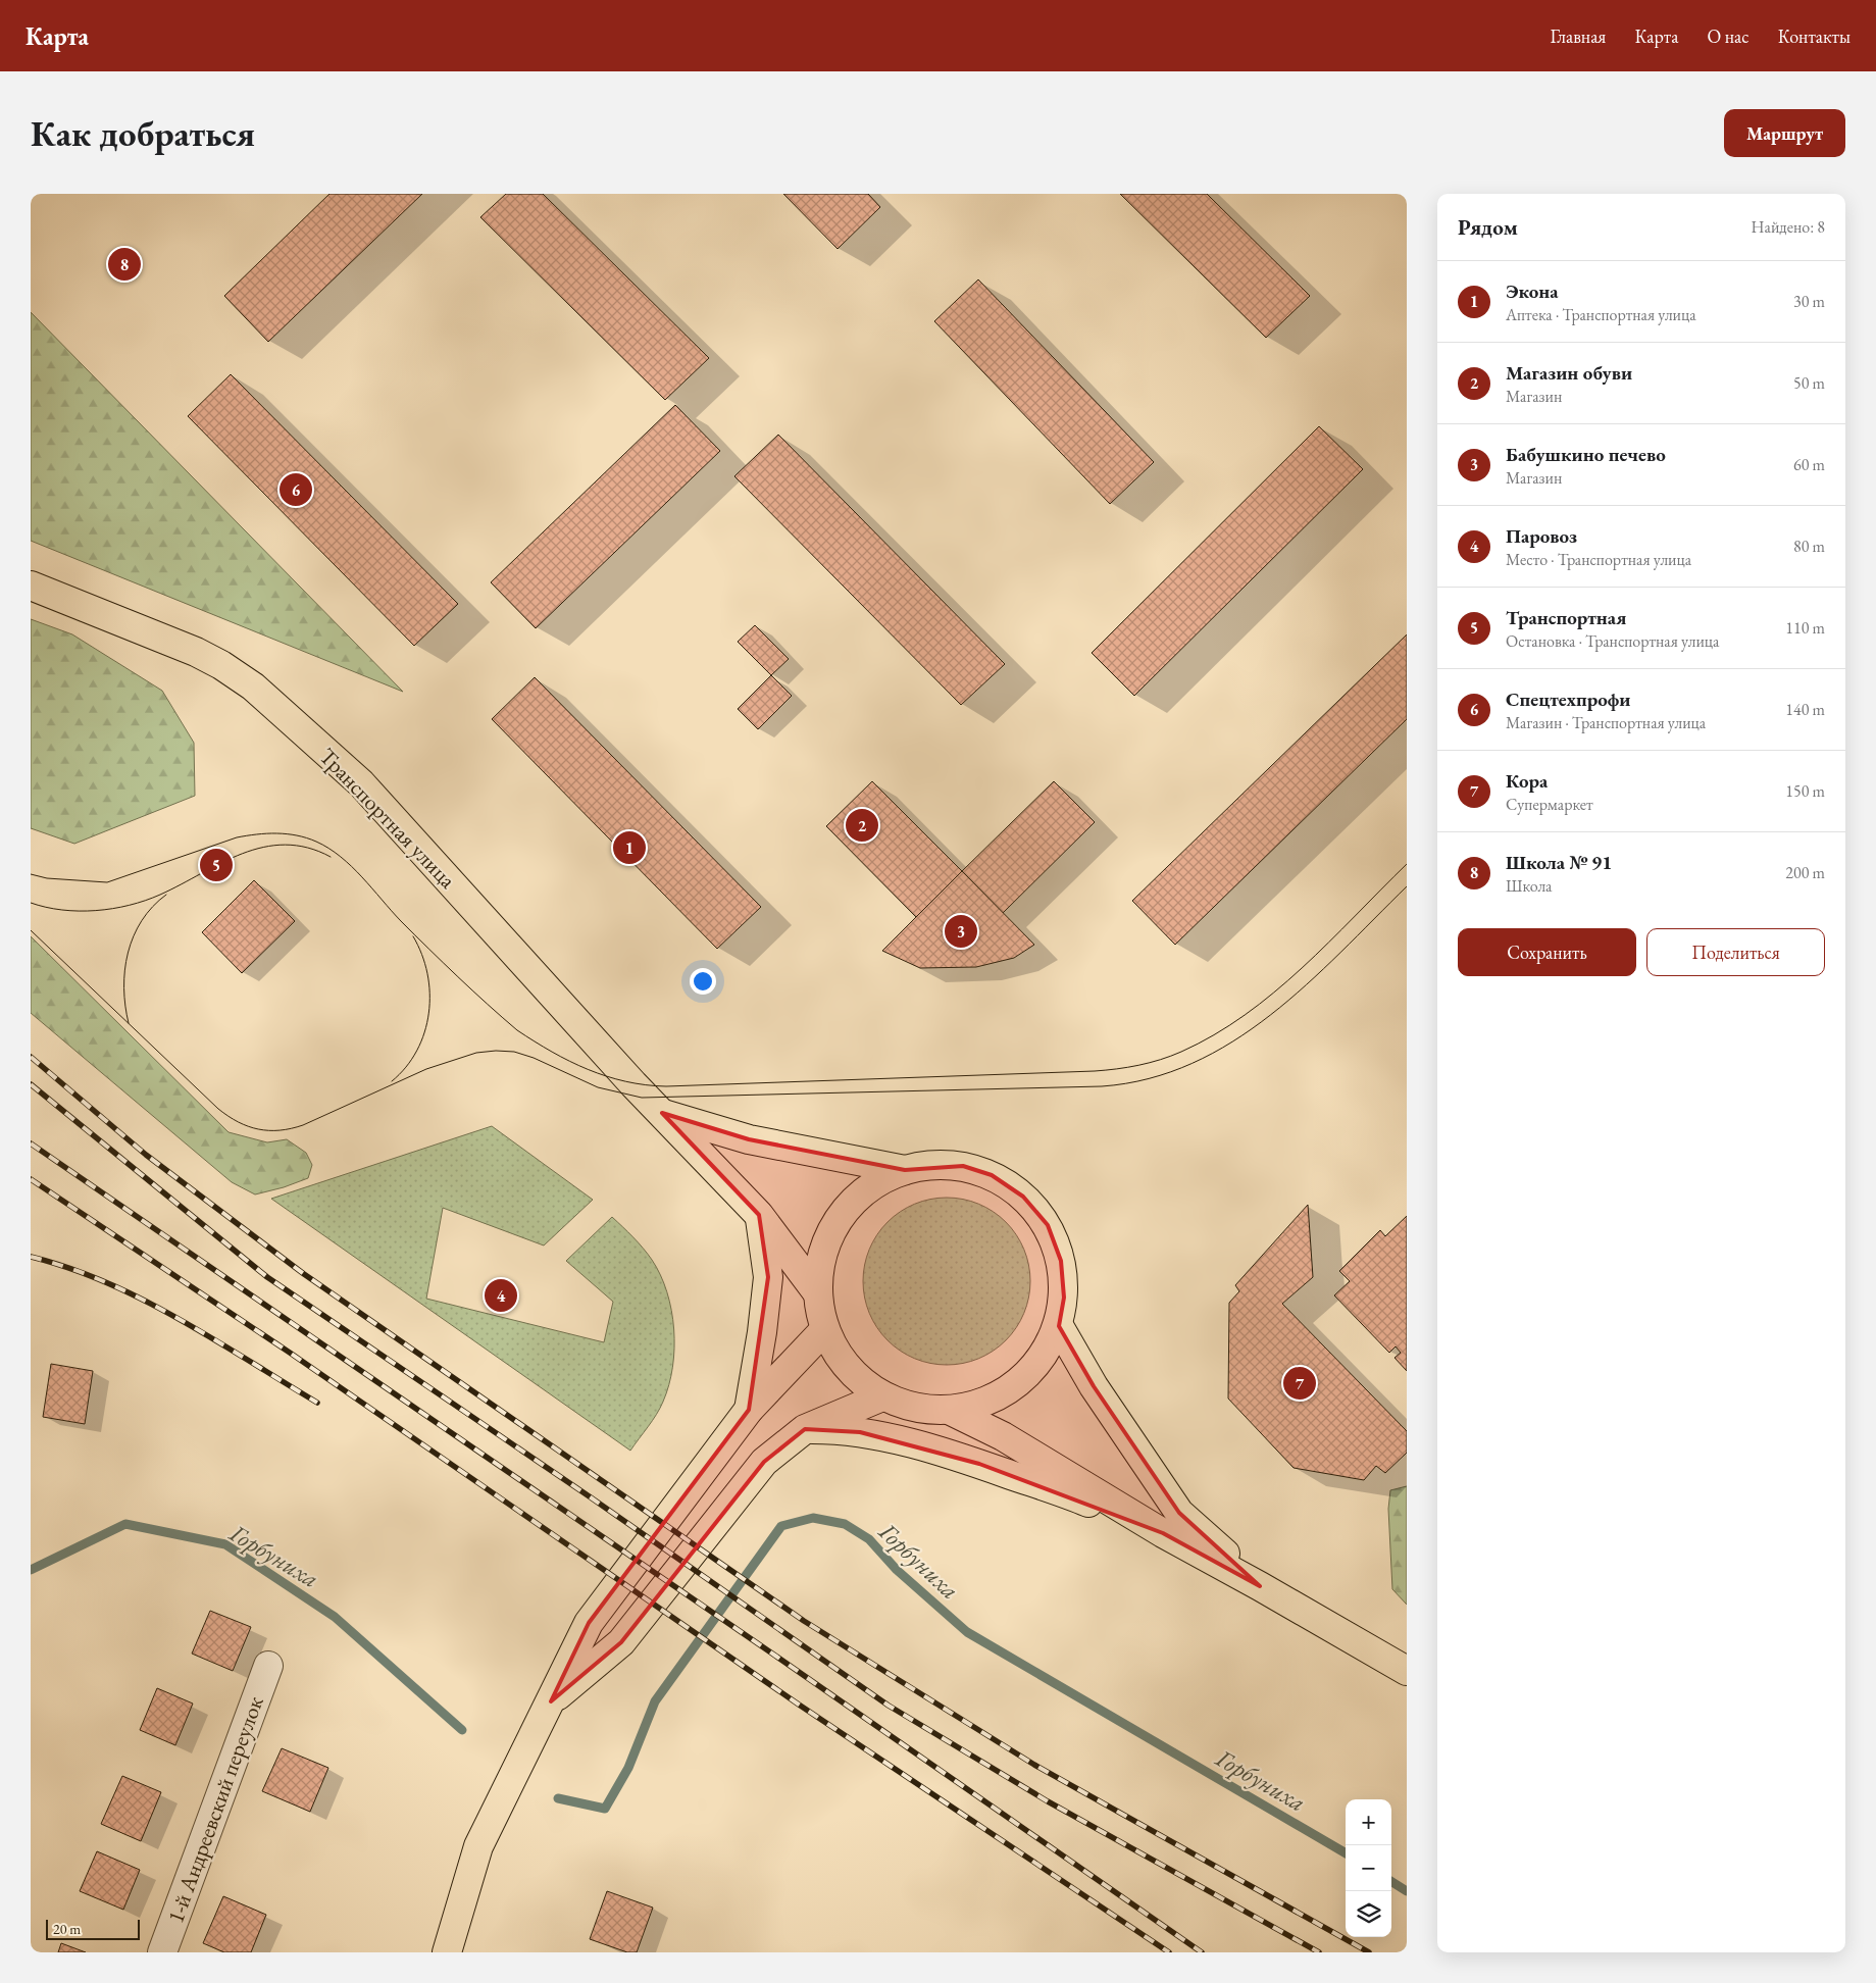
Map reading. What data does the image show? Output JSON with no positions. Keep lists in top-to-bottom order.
{
  "streets": {
    "main road": ["Транспортная улица"],
    "street": ["1-й Андреевский переулок"]
  },
  "water": ["Горбуниха"],
  "scale_bar": "20 m",
  "page": {
    "header": "Карта",
    "nav": [
      "Главная",
      "Карта",
      "О нас",
      "Контакты"
    ],
    "buttons": [
      "Маршрут",
      ["Сохранить", "Поделиться"]
    ],
    "title": "Как добраться",
    "heading": ["Рядом", "Найдено: 8"],
    "pins": [
      "8",
      "6",
      "2",
      "1",
      "5",
      "3",
      "4",
      "7"
    ],
    "list": [
      {
        "mark": "1",
        "name": "Экона",
        "note": "Аптека · Транспортная улица",
        "value": "30 m"
      },
      {
        "mark": "2",
        "name": "Магазин обуви",
        "note": "Магазин",
        "value": "50 m"
      },
      {
        "mark": "3",
        "name": "Бабушкино печево",
        "note": "Магазин",
        "value": "60 m"
      },
      {
        "mark": "4",
        "name": "Паровоз",
        "note": "Место · Транспортная улица",
        "value": "80 m"
      },
      {
        "mark": "5",
        "name": "Транспортная",
        "note": "Остановка · Транспортная улица",
        "value": "110 m"
      },
      {
        "mark": "6",
        "name": "Спецтехпрофи",
        "note": "Магазин · Транспортная улица",
        "value": "140 m"
      },
      {
        "mark": "7",
        "name": "Кора",
        "note": "Супермаркет",
        "value": "150 m"
      },
      {
        "mark": "8",
        "name": "Школа № 91",
        "note": "Школа",
        "value": "200 m"
      }
    ],
    "map_buttons": ["+", "−"],
    "scale": "20 m"
  }
}
